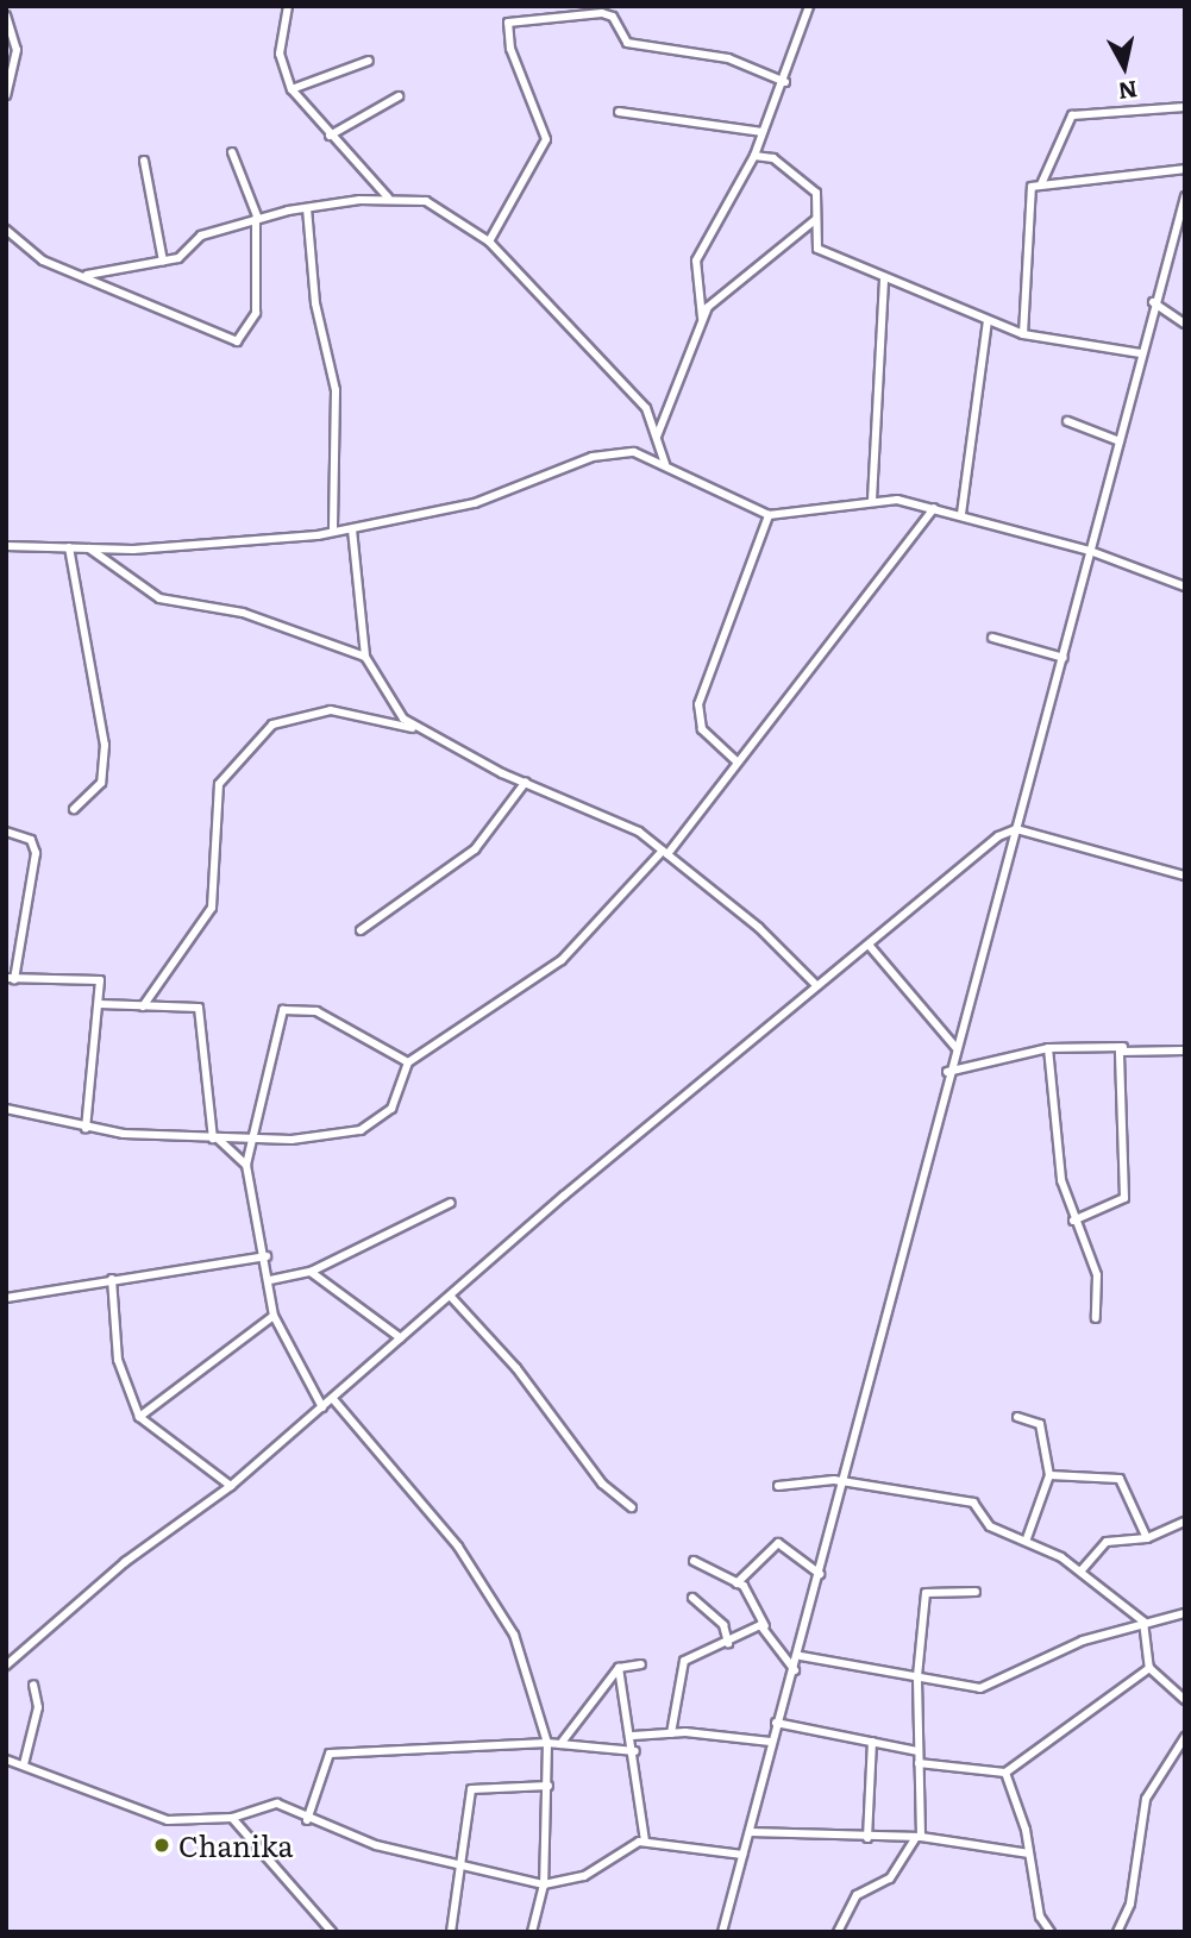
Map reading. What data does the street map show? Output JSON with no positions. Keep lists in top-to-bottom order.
{
  "places": ["Chanika"],
  "north": "bottom"
}
